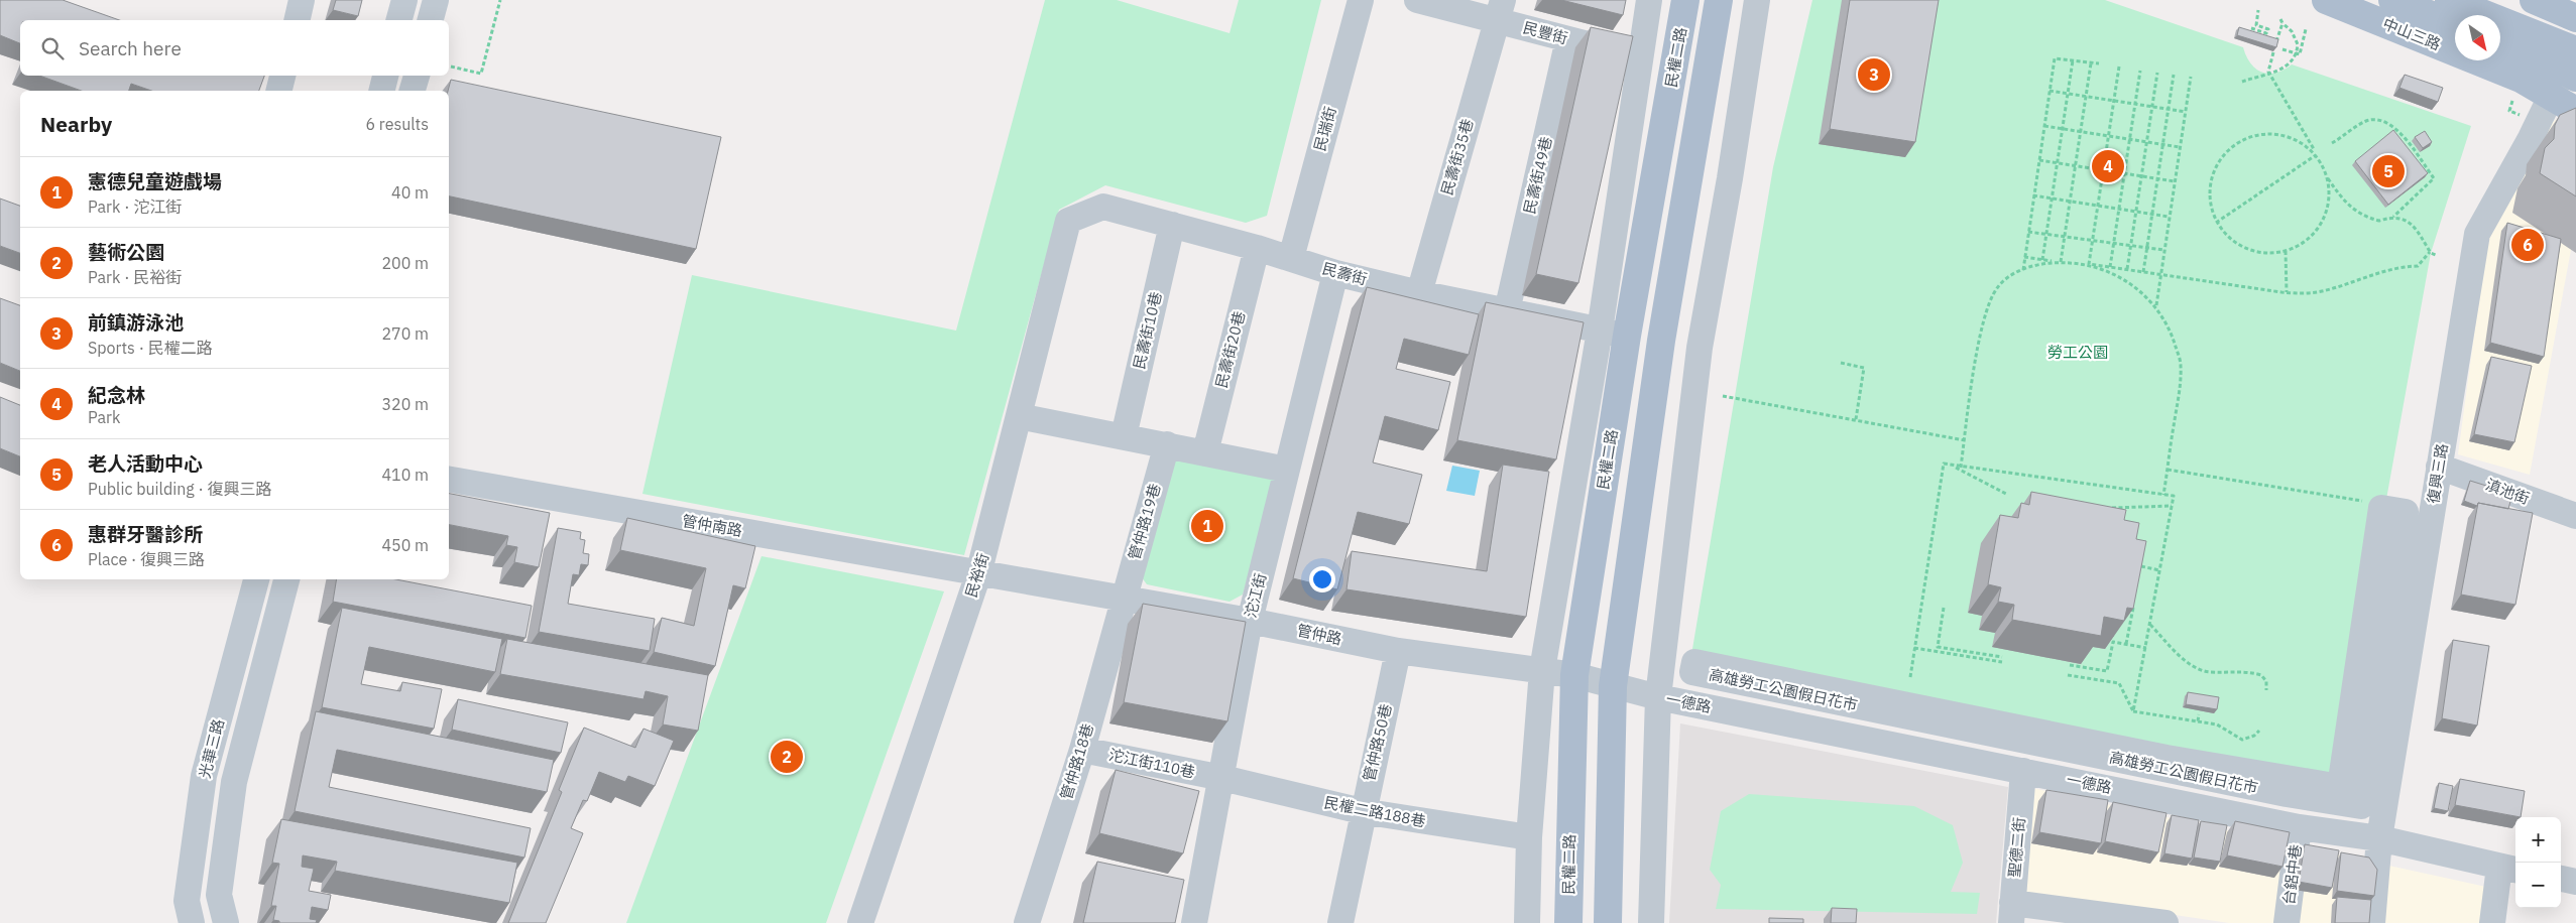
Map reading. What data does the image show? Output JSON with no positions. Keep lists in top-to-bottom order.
{
  "streets": {
    "main road": ["中山三路", "民權二路"],
    "street": [
      "民豐街",
      "民瑞街",
      "民壽街35巷",
      "民壽街49巷",
      "民壽街",
      "民壽街10巷",
      "民壽街20巷",
      "復興三路",
      "滇池街",
      "管仲路19巷",
      "管仲南路",
      "民裕街",
      "沱江街",
      "管仲路",
      "高雄勞工公園假日花市",
      "一德路",
      "管仲路50巷",
      "光華三路",
      "管仲路18巷",
      "沱江街110巷",
      "民權二路188巷",
      "聖德二街",
      "台鋁中巷"
    ]
  },
  "crossings": [
    ["民豐街", "民權二路"],
    ["民豐街", "民壽街35巷"],
    ["民豐街", "民壽街49巷"],
    ["中山三路", "復興三路"],
    ["民權二路", "民壽街"],
    ["民權二路", "管仲路"],
    ["民權二路", "民權二路188巷"],
    ["民瑞街", "民壽街"],
    ["民壽街35巷", "民壽街"],
    ["民壽街49巷", "民壽街"],
    ["民壽街", "民壽街10巷"],
    ["民壽街", "民壽街20巷"],
    ["民壽街", "民裕街"],
    ["民壽街", "沱江街"],
    ["復興三路", "滇池街"],
    ["復興三路", "一德路"],
    ["管仲路19巷", "管仲路"],
    ["管仲路19巷", "管仲路18巷"],
    ["管仲南路", "民裕街"],
    ["管仲南路", "管仲路"],
    ["民裕街", "管仲路"],
    ["沱江街", "管仲路"],
    ["沱江街", "沱江街110巷"],
    ["沱江街", "民權二路188巷"],
    ["管仲路", "一德路"],
    ["管仲路", "管仲路50巷"],
    ["管仲路", "管仲路18巷"],
    ["一德路", "聖德二街"],
    ["一德路", "台鋁中巷"],
    ["管仲路50巷", "民權二路188巷"],
    ["管仲路18巷", "沱江街110巷"],
    ["沱江街110巷", "民權二路188巷"]
  ],
  "parks": ["勞工公園"],
  "north": "bottom right",
  "page": {
    "search": "Search here",
    "pins": [
      "3",
      "4",
      "5",
      "6",
      "1",
      "2"
    ],
    "heading": ["Nearby", "6 results"],
    "list": [
      {
        "mark": "1",
        "name": "憲德兒童遊戲場",
        "note": "Park · 沱江街",
        "value": "40 m"
      },
      {
        "mark": "2",
        "name": "藝術公園",
        "note": "Park · 民裕街",
        "value": "200 m"
      },
      {
        "mark": "3",
        "name": "前鎮游泳池",
        "note": "Sports · 民權二路",
        "value": "270 m"
      },
      {
        "mark": "4",
        "name": "紀念林",
        "note": "Park",
        "value": "320 m"
      },
      {
        "mark": "5",
        "name": "老人活動中心",
        "note": "Public building · 復興三路",
        "value": "410 m"
      },
      {
        "mark": "6",
        "name": "惠群牙醫診所",
        "note": "Place · 復興三路",
        "value": "450 m"
      }
    ],
    "map_buttons": ["+", "−"]
  }
}
